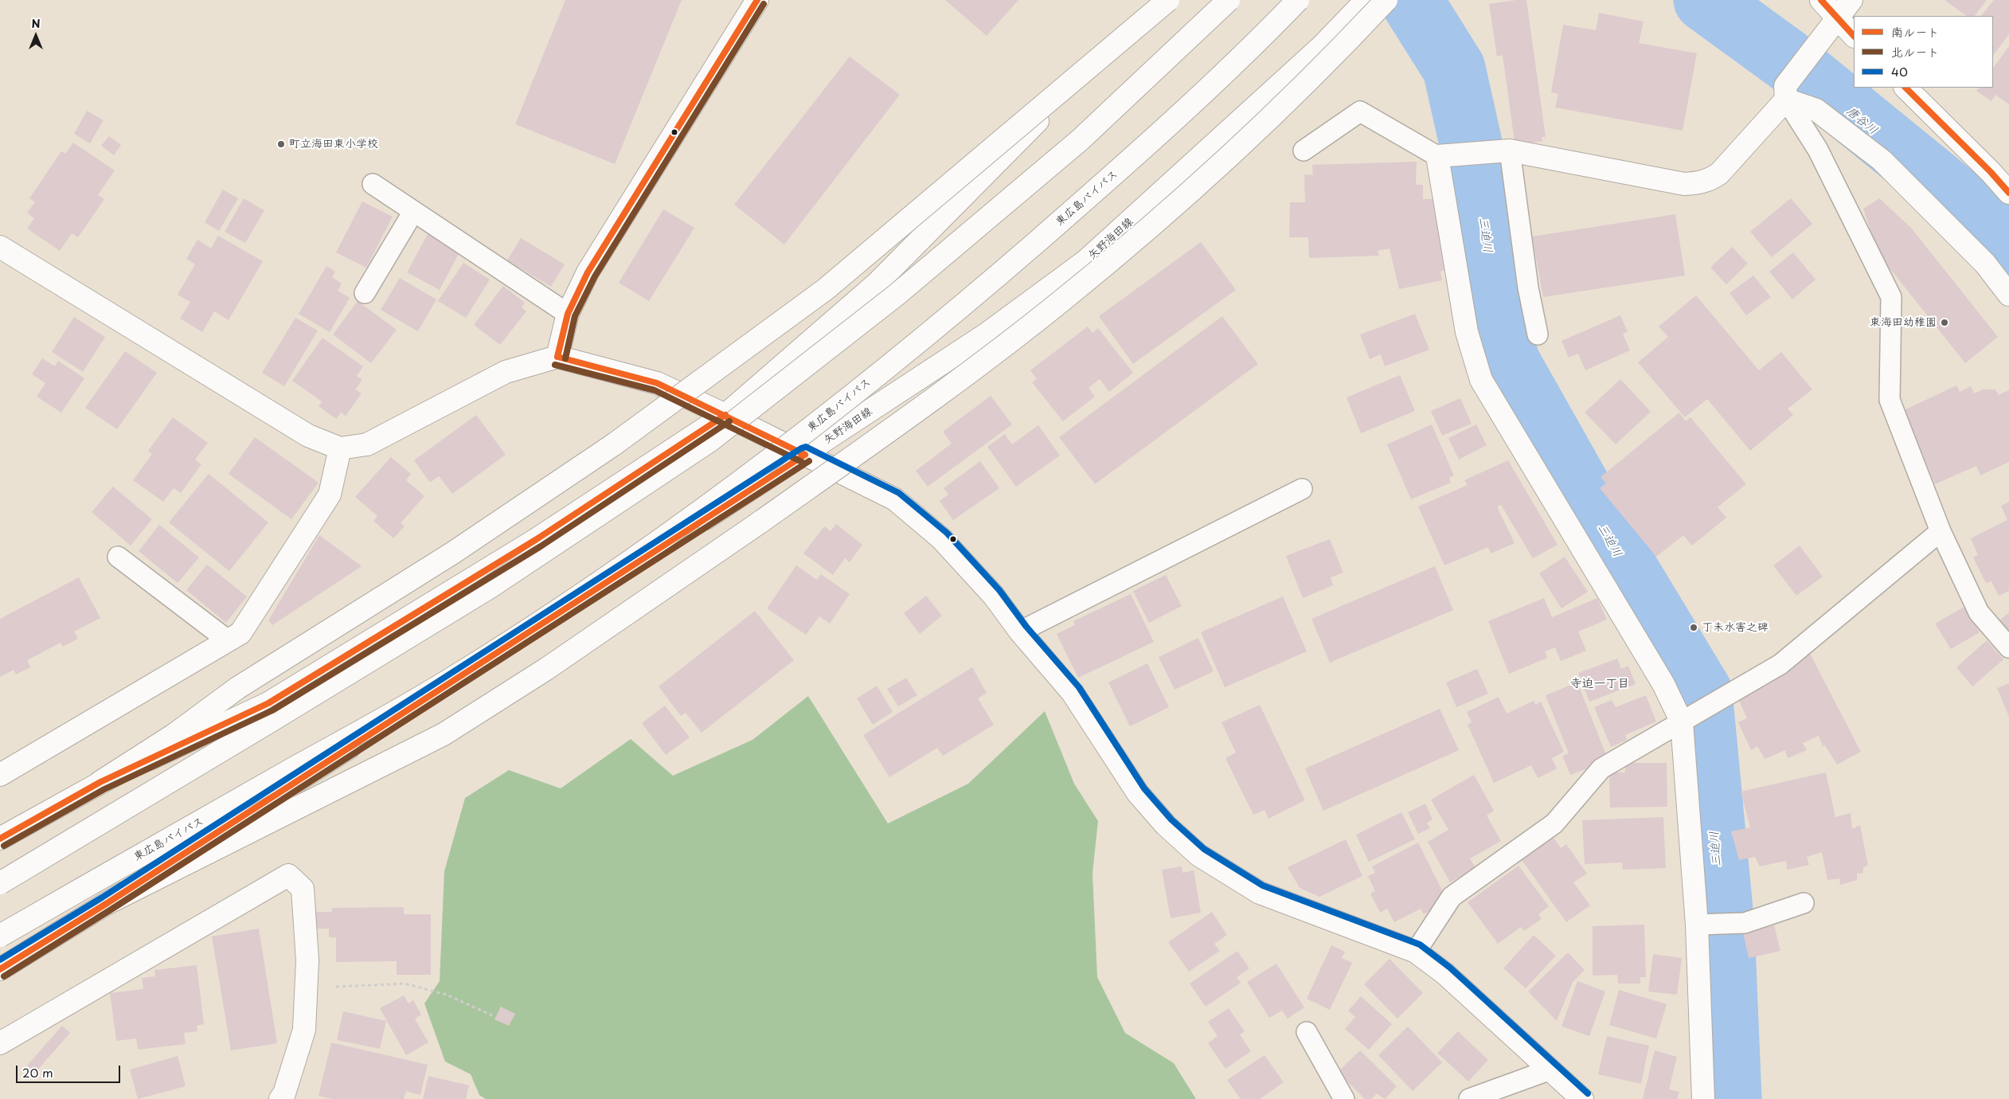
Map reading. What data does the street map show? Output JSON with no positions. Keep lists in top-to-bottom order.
{
  "streets": {
    "main road": ["東広島バイパス", "矢野海田線"]
  },
  "districts": ["寺迫一丁目"],
  "water": ["唐谷川", "三迫川"],
  "places": ["町立海田東小学校", "東海田幼稚園", "丁未水害之碑"],
  "lines": ["transit line 南ルート", "transit line 北ルート", "transit line 40"],
  "legend": ["南ルート", "北ルート", "40"],
  "scale_bar": "20 m",
  "north": "top"
}
